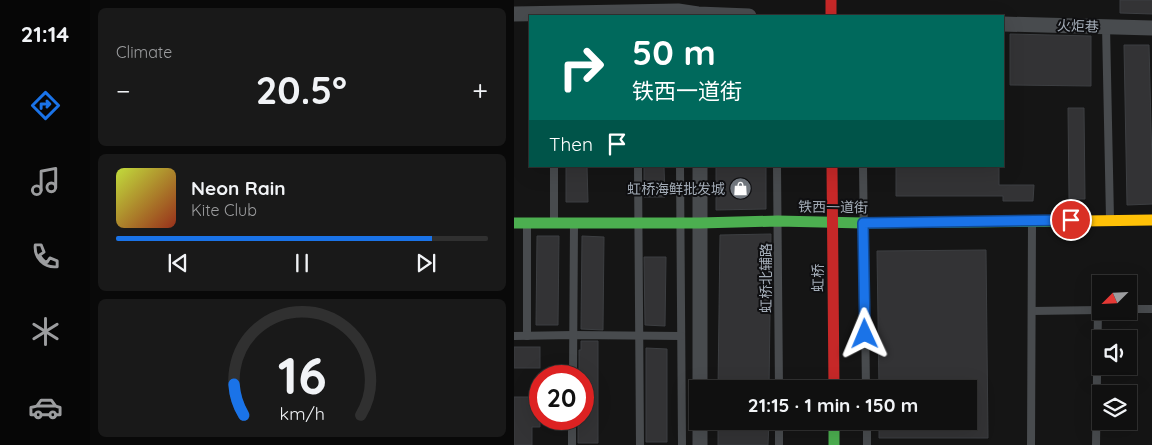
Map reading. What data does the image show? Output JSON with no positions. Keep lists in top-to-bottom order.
{
  "streets": {
    "street": ["火炬巷", "铁西一道街", "虹桥"],
    "lane": ["虹桥北辅路"]
  },
  "crossings": [
    ["铁西一道街", "虹桥北辅路"]
  ],
  "places": {
    "shop": ["虹桥海鲜批发城"]
  },
  "north": "bottom left",
  "page": {
    "tabs": "21:14",
    "tile": "Climate",
    "turn": ["50 m", "铁西一道街"],
    "heat": ["−", "20.5°", "+"],
    "then": "Then",
    "song": ["Neon Rain", "Kite Club"],
    "limit": "20",
    "trip": "21:15 · 1 min · 150 m",
    "gauge": ["16", "km/h"]
  }
}
